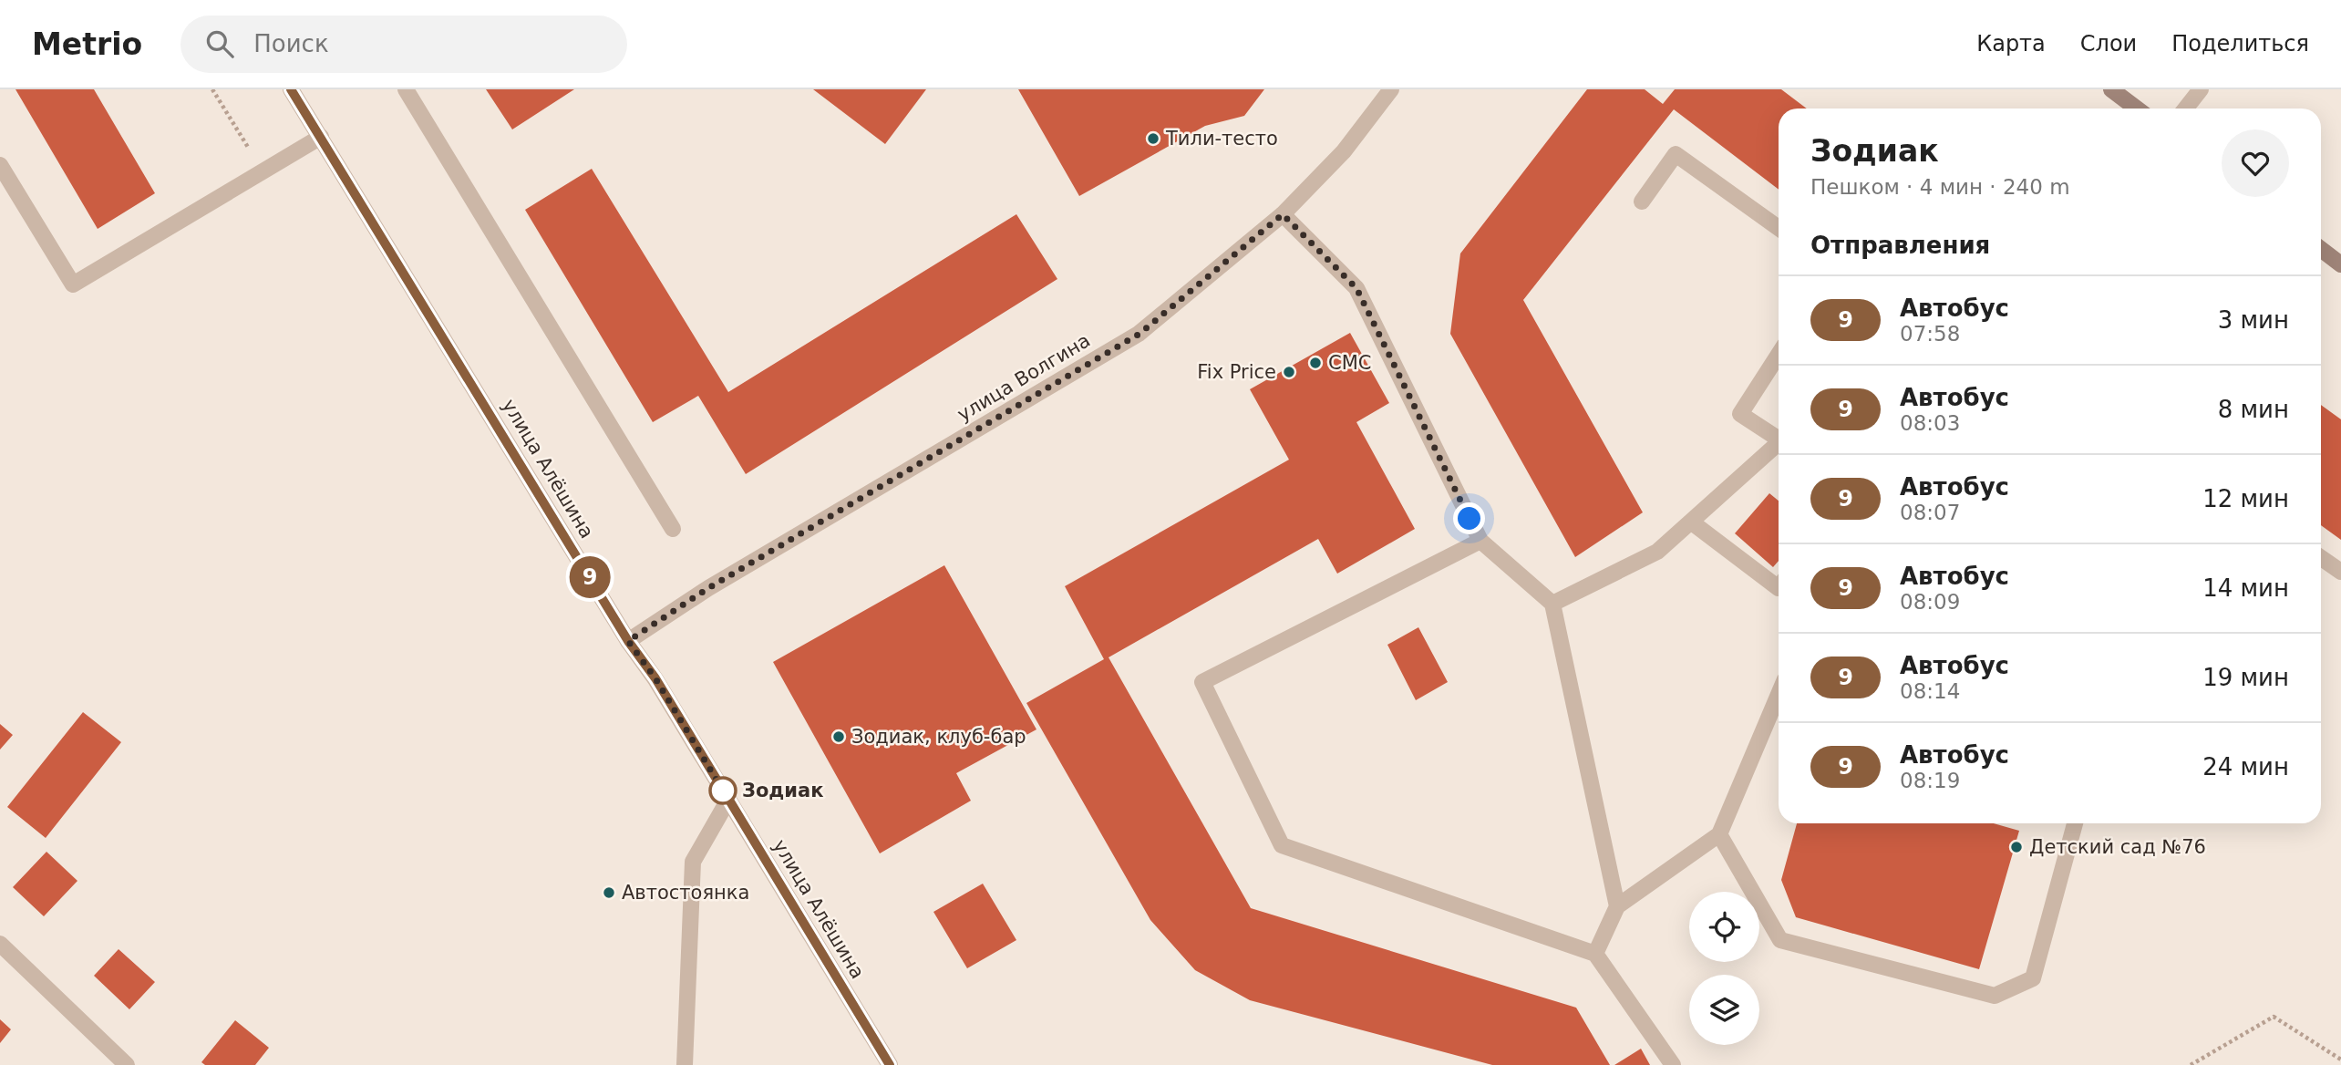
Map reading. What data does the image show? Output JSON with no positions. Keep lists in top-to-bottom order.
{
  "streets": {
    "street": ["улица Волгина", "улица Алёшина"]
  },
  "crossings": [
    ["улица Волгина", "улица Алёшина"]
  ],
  "places": [
    "Тили-тесто",
    "СМС",
    "Fix Price",
    "Зодиак, клуб-бар",
    "Зодиак",
    "Детский сад №76",
    "Автостоянка"
  ],
  "lines": ["bus line 9"],
  "page": {
    "header": "Metrio",
    "search": "Поиск",
    "nav": ["Карта", "Слои", "Поделиться"],
    "on_map": "9",
    "heading": [
      ["Зодиак", "Пешком · 4 мин · 240 m"],
      "Отправления"
    ],
    "list": [
      {
        "mark": "9",
        "name": "Автобус",
        "note": "07:58",
        "value": "3 мин"
      },
      {
        "mark": "9",
        "name": "Автобус",
        "note": "08:03",
        "value": "8 мин"
      },
      {
        "mark": "9",
        "name": "Автобус",
        "note": "08:07",
        "value": "12 мин"
      },
      {
        "mark": "9",
        "name": "Автобус",
        "note": "08:09",
        "value": "14 мин"
      },
      {
        "mark": "9",
        "name": "Автобус",
        "note": "08:14",
        "value": "19 мин"
      },
      {
        "mark": "9",
        "name": "Автобус",
        "note": "08:19",
        "value": "24 мин"
      }
    ]
  }
}
